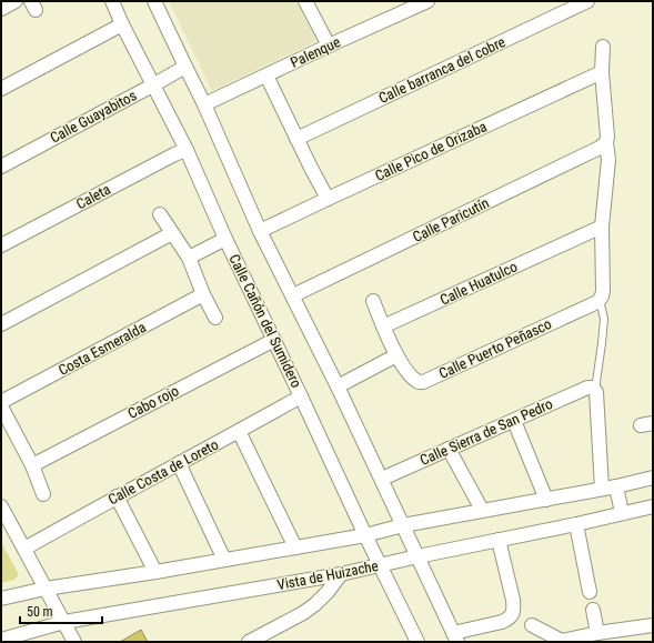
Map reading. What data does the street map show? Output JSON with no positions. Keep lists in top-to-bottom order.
{
  "streets": {
    "street": [
      "Palenque",
      "Calle barranca del cobre",
      "Calle Guayabitos",
      "Calle Pico de Orizaba",
      "Caleta",
      "Calle Paricutín",
      "Calle Huatulco",
      "Calle Cañón del Sumidero",
      "Costa Esmeralda",
      "Calle Puerto Peñasco",
      "Cabo rojo",
      "Calle Sierra de San Pedro",
      "Calle Costa de Loreto",
      "Vista de Huizache"
    ]
  },
  "crossings": [
    ["Calle Guayabitos", "Calle Cañón del Sumidero"],
    ["Caleta", "Calle Cañón del Sumidero"],
    ["Calle Cañón del Sumidero", "Cabo rojo"],
    ["Calle Cañón del Sumidero", "Calle Costa de Loreto"],
    ["Calle Cañón del Sumidero", "Vista de Huizache"]
  ],
  "scale_bar": "50 m"
}
